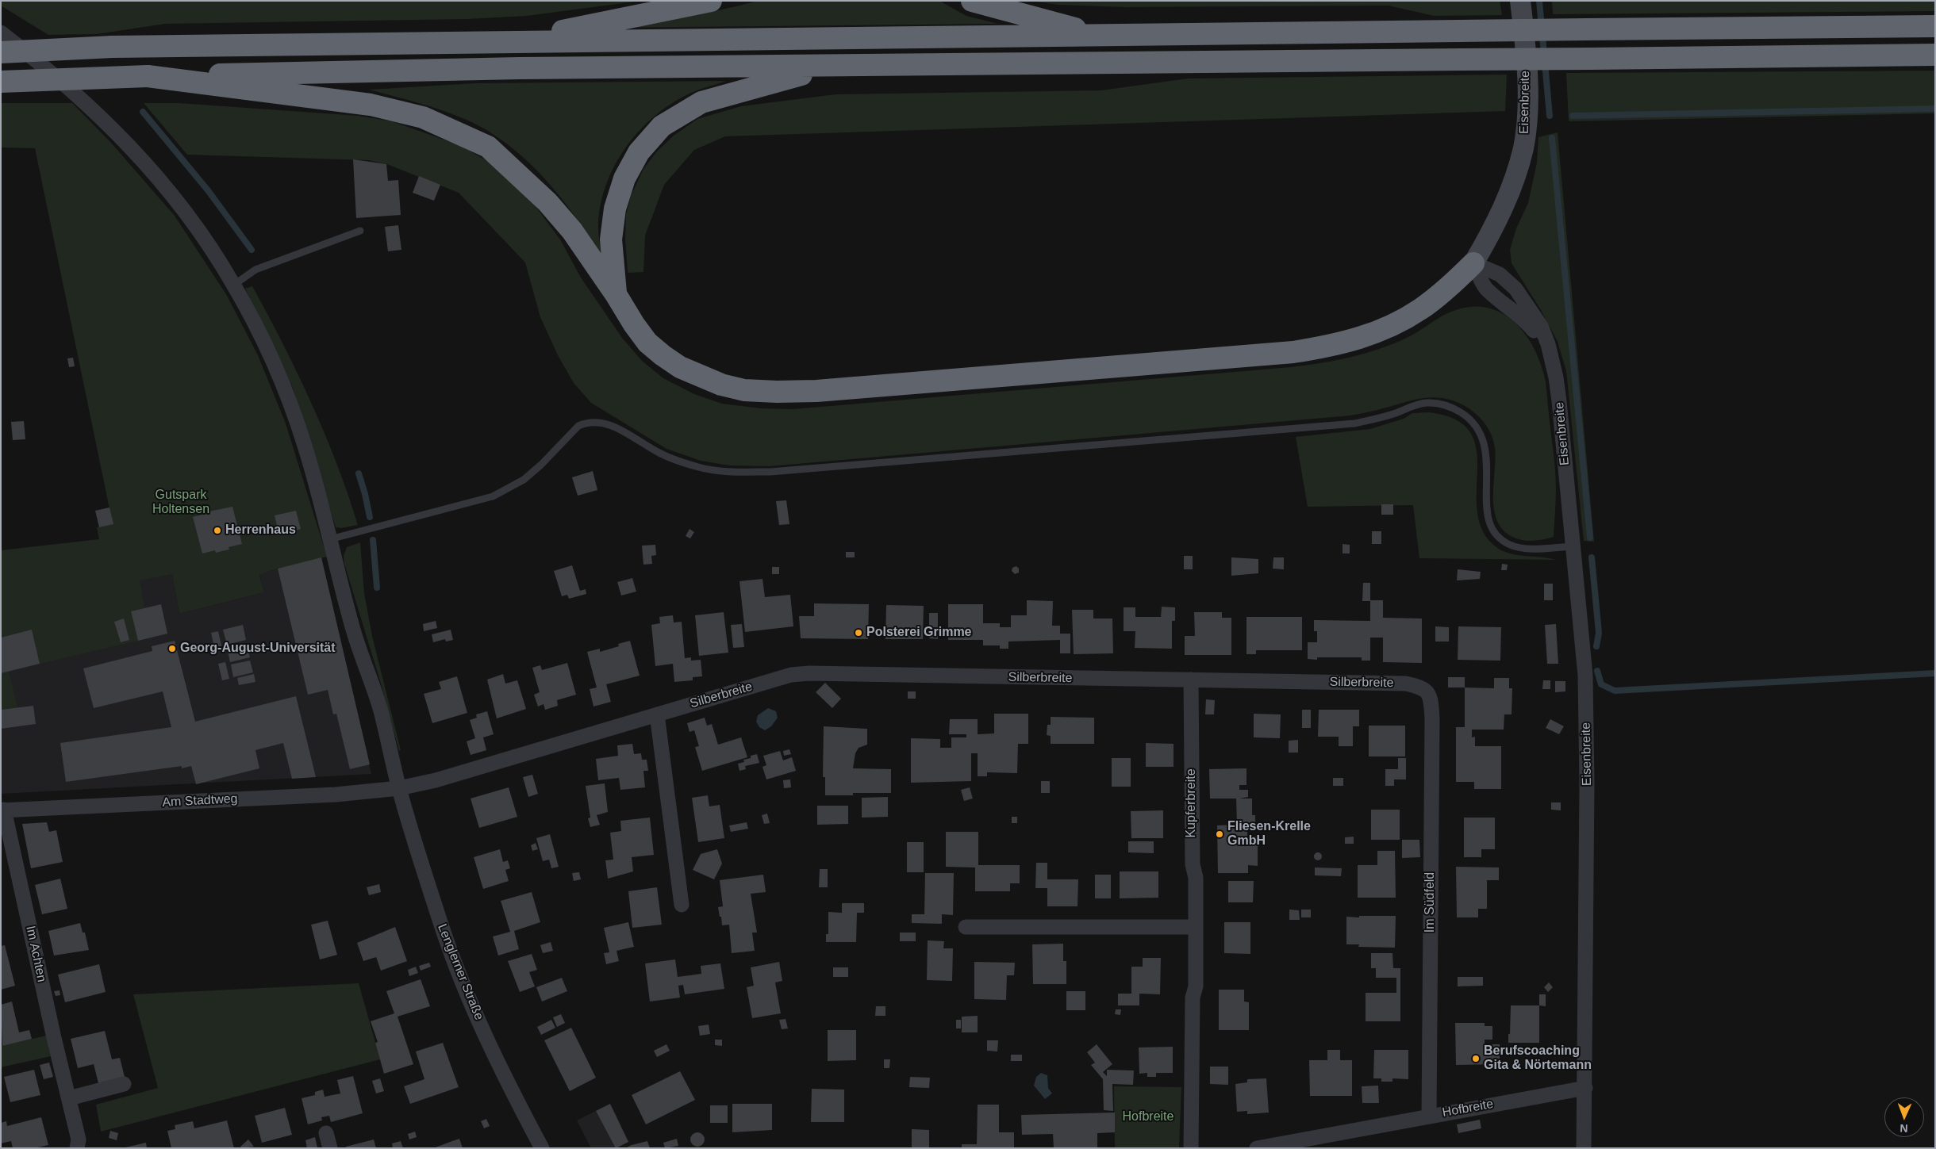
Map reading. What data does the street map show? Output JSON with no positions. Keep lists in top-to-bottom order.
{
  "streets": {
    "main road": ["Eisenbreite"],
    "street": [
      "Silberbreite",
      "Am Stadtweg",
      "Kupferbreite",
      "Im Südfeld",
      "Im Achten",
      "Lenglerner Straße",
      "Hofbreite"
    ]
  },
  "crossings": [
    ["Eisenbreite", "Hofbreite"],
    ["Silberbreite", "Am Stadtweg"],
    ["Silberbreite", "Kupferbreite"],
    ["Silberbreite", "Im Südfeld"],
    ["Silberbreite", "Lenglerner Straße"],
    ["Am Stadtweg", "Im Achten"],
    ["Am Stadtweg", "Lenglerner Straße"],
    ["Im Südfeld", "Hofbreite"]
  ],
  "parks": ["Gutspark Holtensen", "Hofbreite"],
  "places": [
    "Herrenhaus",
    "Polsterei Grimme",
    "Georg-August-Universität",
    "Fliesen-Krelle GmbH",
    "Berufscoaching Gita & Nörtemann"
  ],
  "north": "bottom"
}
